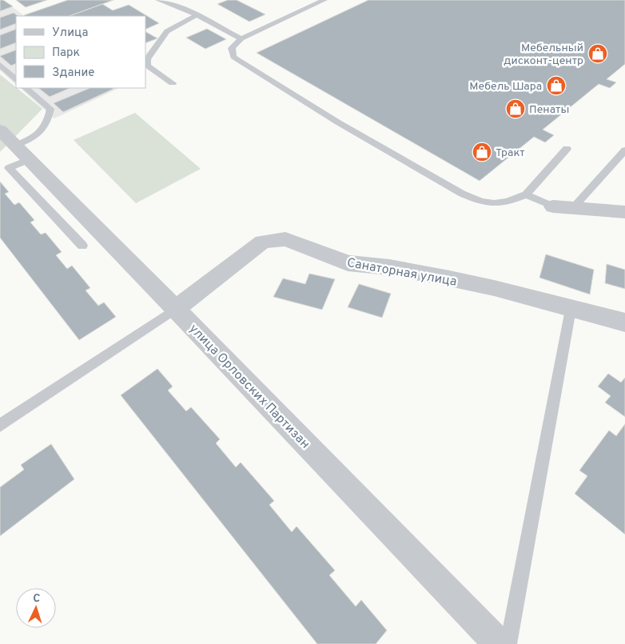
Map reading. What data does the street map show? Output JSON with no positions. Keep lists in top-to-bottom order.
{
  "streets": {
    "street": ["Санаторная улица", "улица Орловских Партизан"]
  },
  "crossings": [
    ["Санаторная улица", "улица Орловских Партизан"]
  ],
  "places": {
    "shop": [
      "Мебельный дисконт-центр",
      "Мебель Шара",
      "Пенаты",
      "Тракт"
    ]
  },
  "legend": ["Улица", "Парк", "Здание"],
  "north": "top"
}
